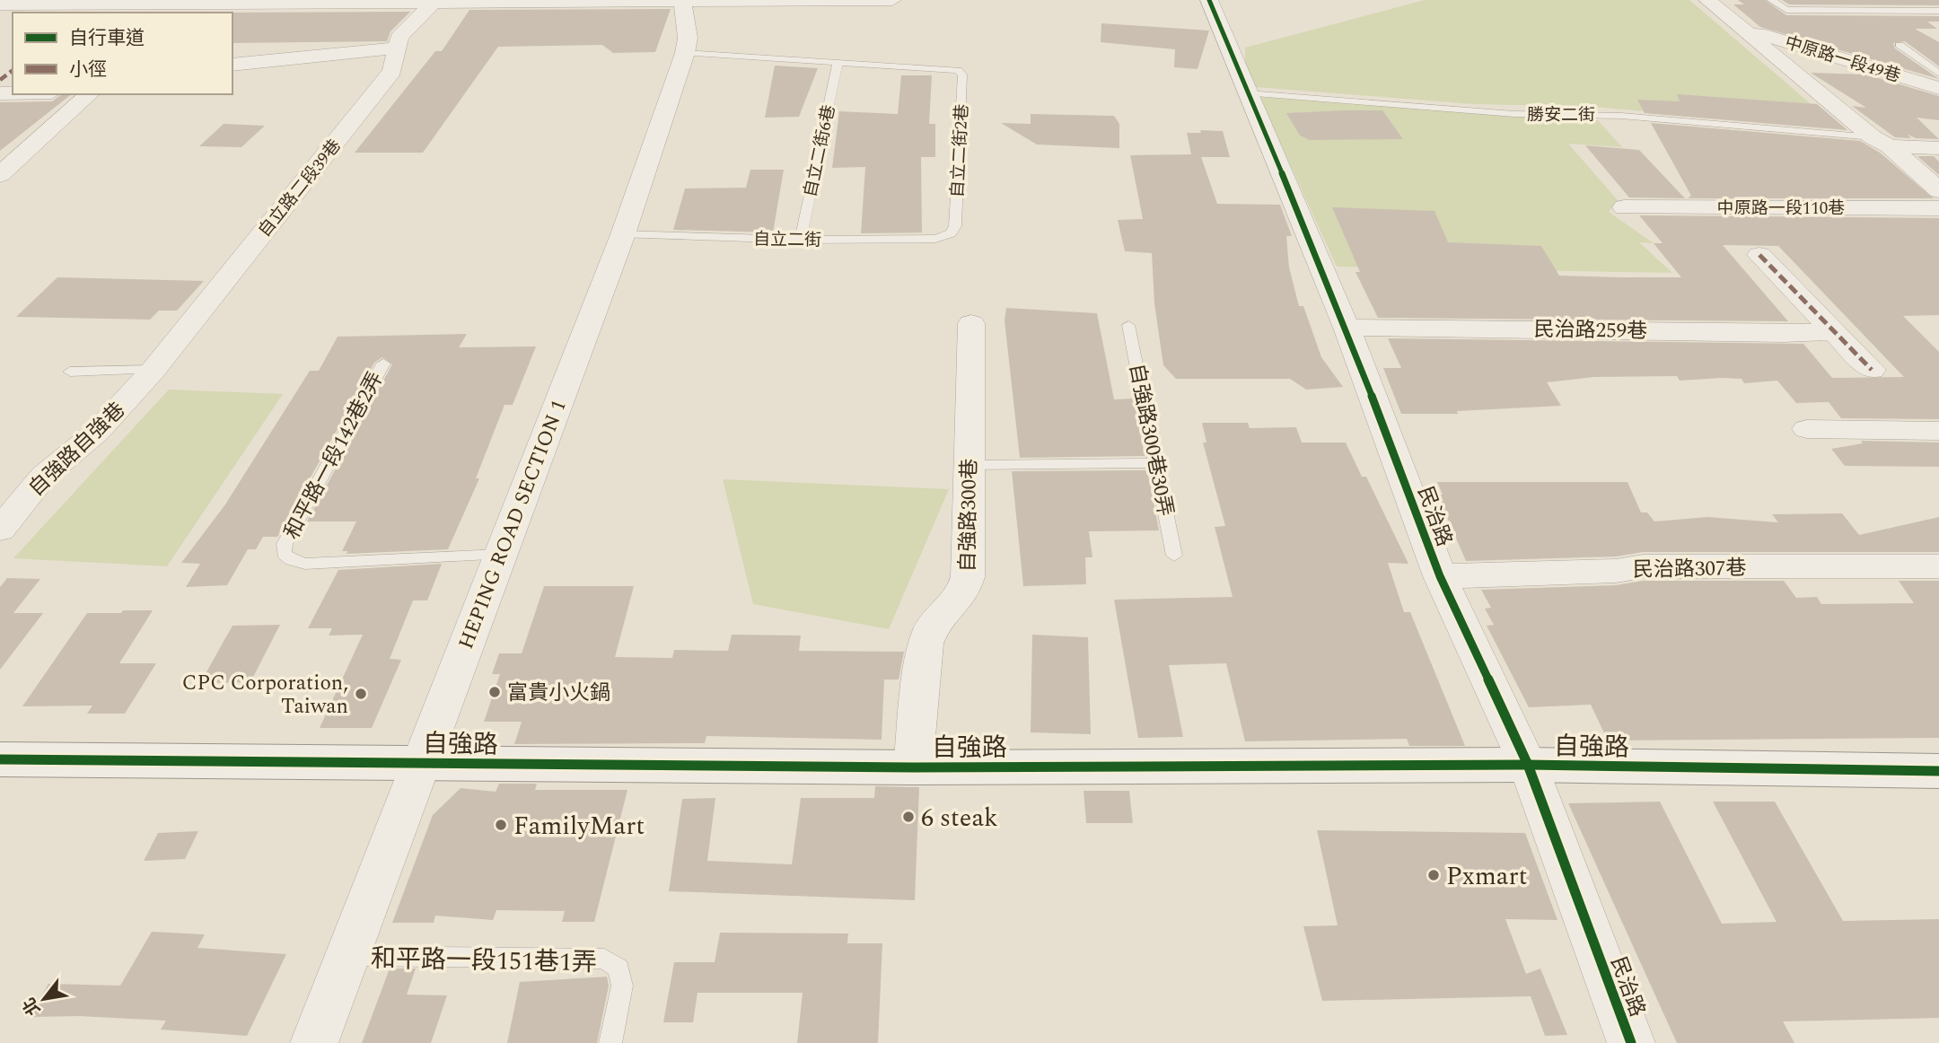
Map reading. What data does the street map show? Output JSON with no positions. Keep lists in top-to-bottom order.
{
  "streets": {
    "street": [
      "中原路一段49巷",
      "勝安二街",
      "自立路二段39巷",
      "中原路一段110巷",
      "民治路259巷",
      "自強路自強巷",
      "自強路300巷",
      "民治路",
      "HEPING ROAD SECTION 1",
      "民治路307巷",
      "自強路"
    ],
    "lane": [
      "自立二街6巷",
      "自立二街2巷",
      "自立二街",
      "自強路300巷30弄",
      "和平路一段142巷2弄",
      "和平路一段151巷1弄"
    ]
  },
  "crossings": [
    ["勝安二街", "民治路"],
    ["自立二街6巷", "自立二街2巷"],
    ["自立二街6巷", "自立二街"],
    ["自立二街2巷", "自立二街"],
    ["自立路二段39巷", "自強路自強巷"],
    ["自立二街", "HEPING ROAD SECTION 1"],
    ["民治路259巷", "民治路"],
    ["和平路一段142巷2弄", "HEPING ROAD SECTION 1"],
    ["自強路300巷", "自強路"],
    ["民治路", "民治路307巷"],
    ["民治路", "自強路"],
    ["HEPING ROAD SECTION 1", "自強路"],
    ["HEPING ROAD SECTION 1", "和平路一段151巷1弄"]
  ],
  "places": [
    "富貴小火鍋",
    "CPC Corporation, Taiwan",
    "6 steak",
    "FamilyMart",
    "Pxmart"
  ],
  "legend": ["自行車道", "小徑"],
  "north": "bottom left"
}
